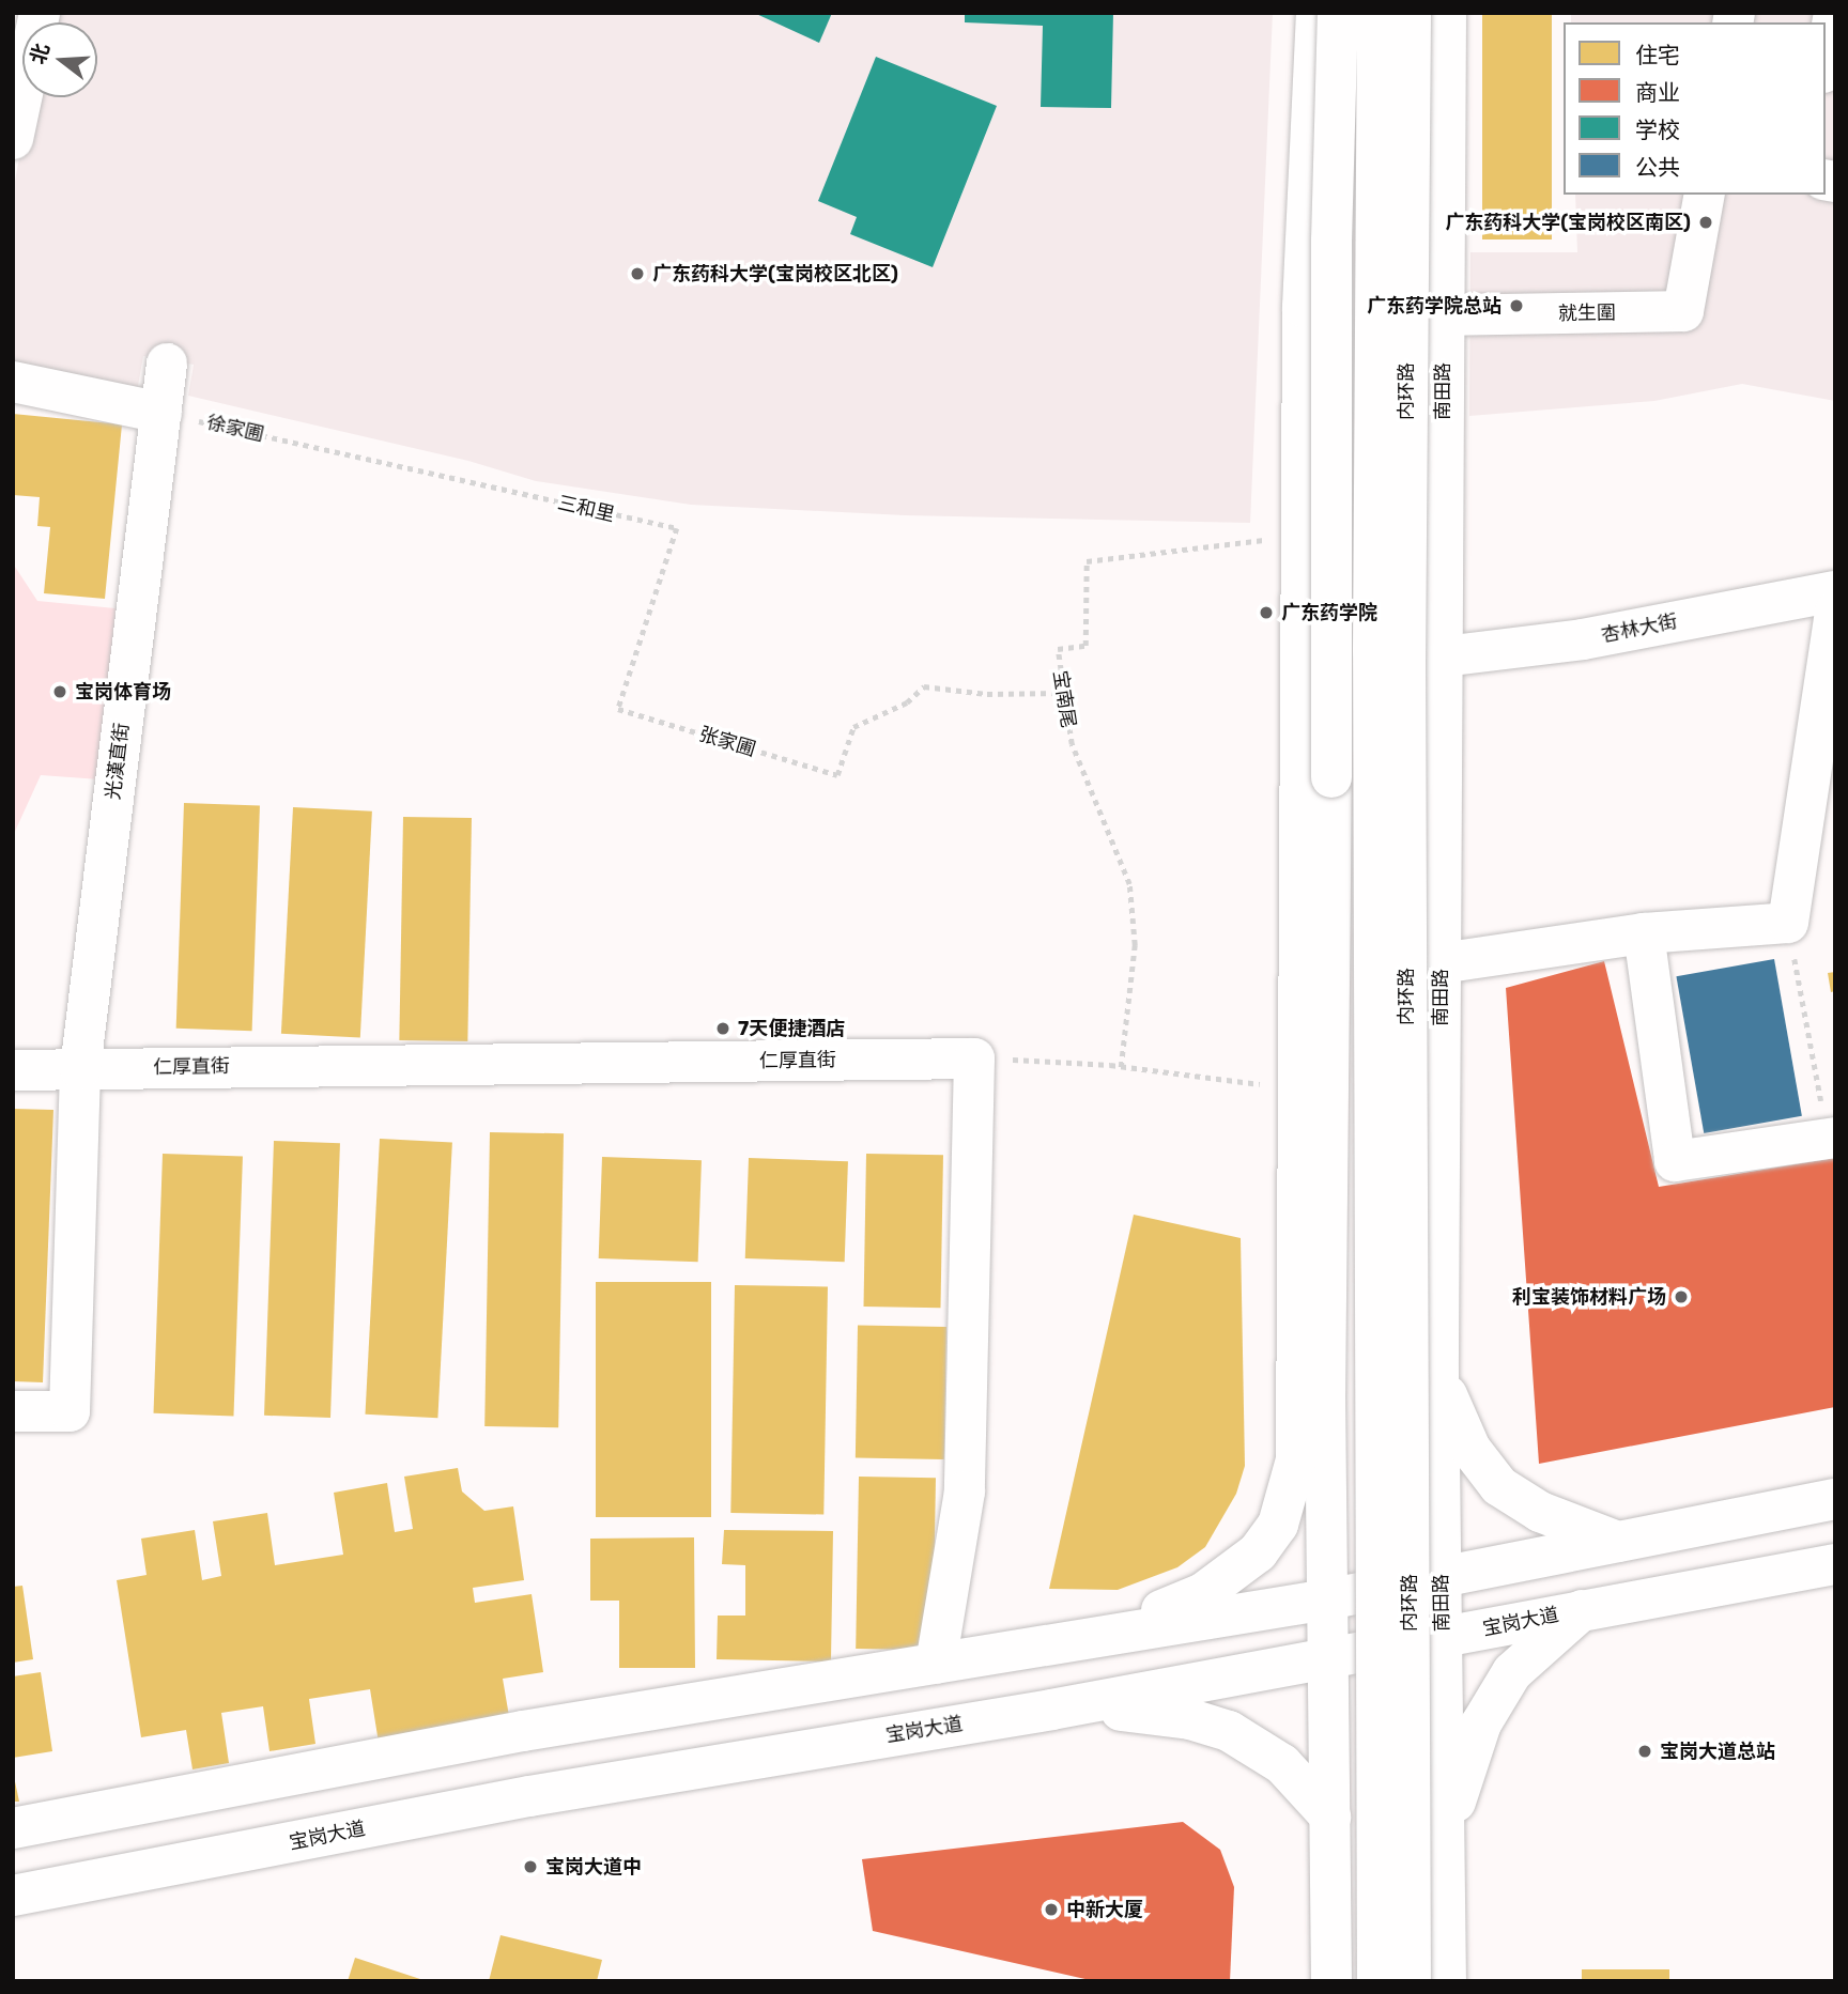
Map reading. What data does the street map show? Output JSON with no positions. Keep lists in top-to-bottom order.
{
  "streets": {
    "main road": [
      "就生圍",
      "内环路",
      "南田路",
      "杏林大街",
      "光漢直街",
      "仁厚直街",
      "宝岗大道"
    ],
    "path": [
      "徐家圃",
      "三和里",
      "宝南尾",
      "张家圃"
    ]
  },
  "crossings": [
    ["就生圍", "南田路"],
    ["南田路", "杏林大街"],
    ["南田路", "宝岗大道"],
    ["徐家圃", "三和里"],
    ["徐家圃", "光漢直街"],
    ["三和里", "张家圃"],
    ["宝南尾", "张家圃"],
    ["光漢直街", "仁厚直街"]
  ],
  "places": [
    "广东药科大学(宝岗校区南区)",
    "广东药科大学(宝岗校区北区)",
    "广东药学院总站",
    "广东药学院",
    "宝岗体育场",
    "7天便捷酒店",
    "利宝装饰材料广场",
    "宝岗大道总站",
    "宝岗大道中",
    "中新大厦"
  ],
  "legend": [
    "住宅",
    "商业",
    "学校",
    "公共"
  ],
  "north": "left"
}
